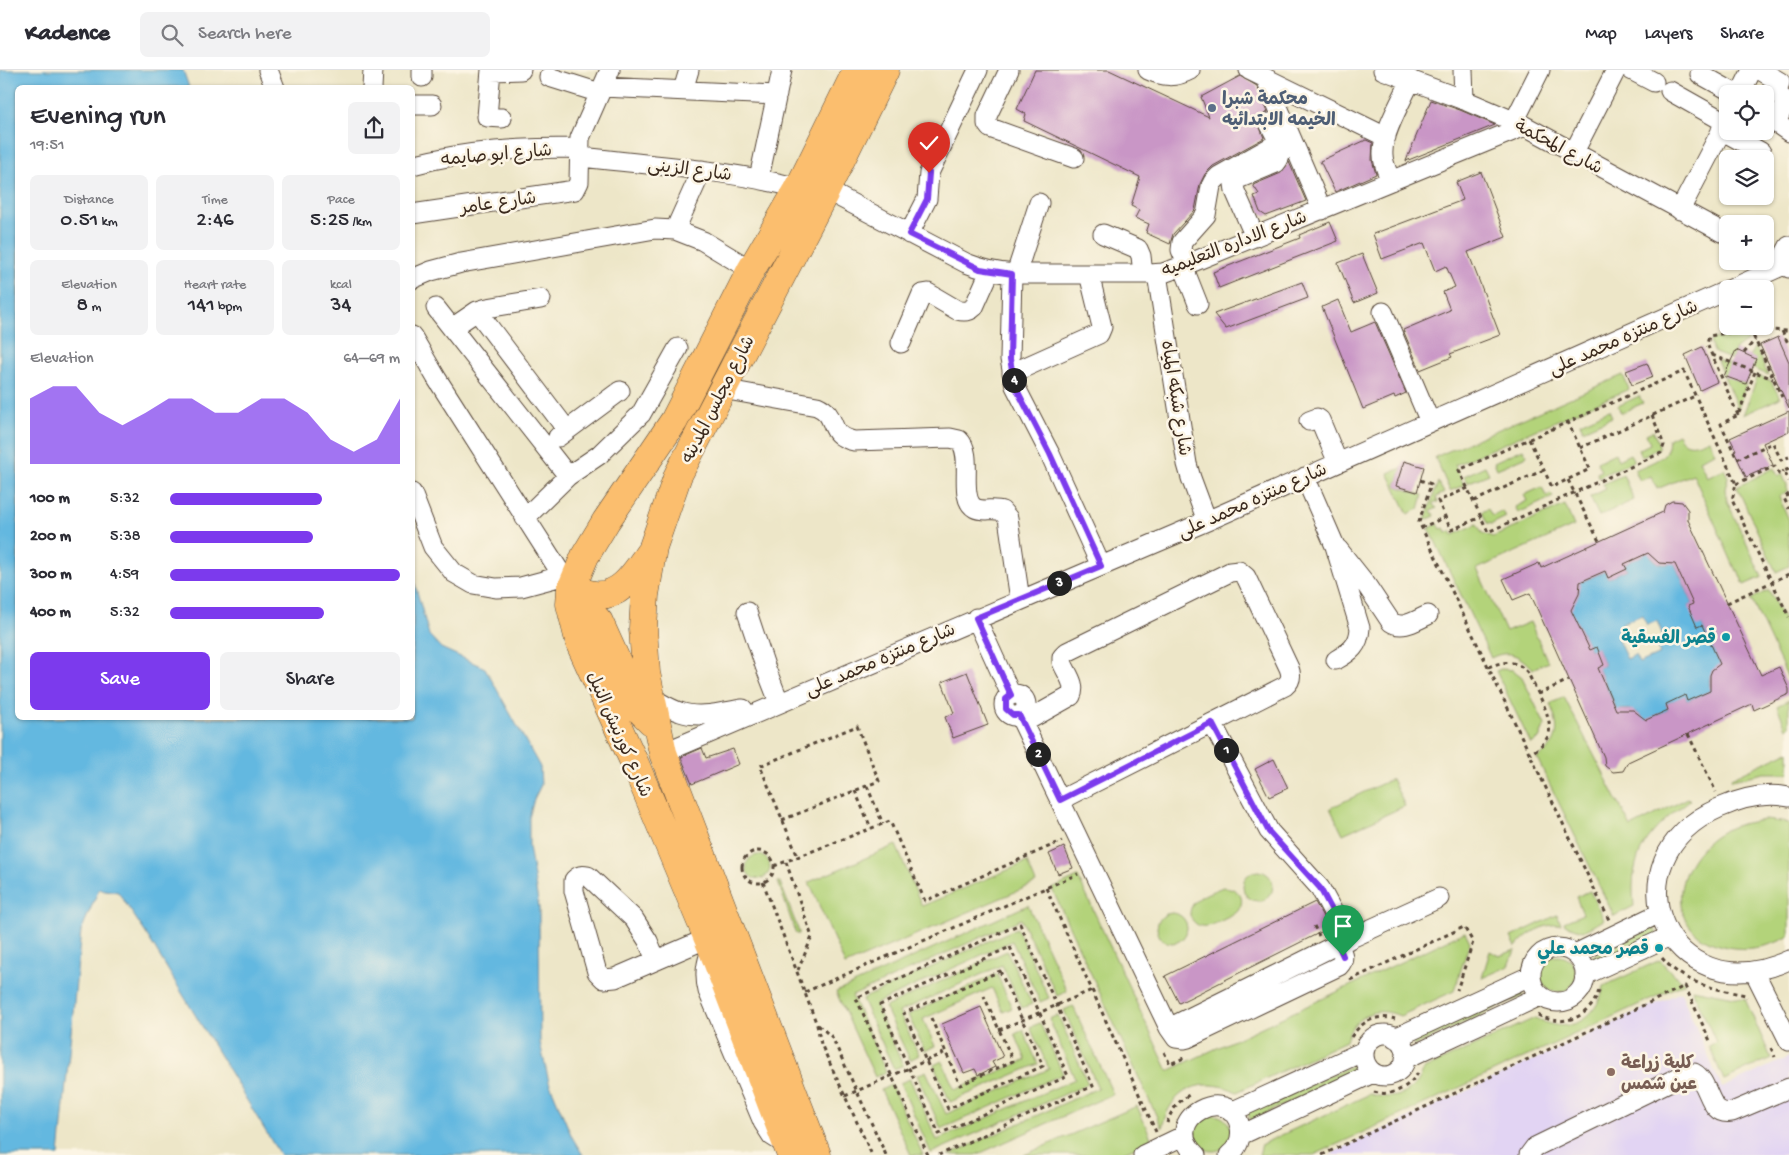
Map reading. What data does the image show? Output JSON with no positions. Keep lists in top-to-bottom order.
{
  "streets": {
    "highway": ["شارع مجلس المدينه", "شارع كورنيش النيل"],
    "street": [
      "شارع المحكمة",
      "شارع ابو صايمه",
      "شارع الزينى",
      "شارع عامر",
      "شارع الاداره التعليميه",
      "شارع منتزه محمد على",
      "شارع شبكه المياه"
    ]
  },
  "crossings": [
    ["شارع المحكمة", "شارع الاداره التعليميه"],
    ["شارع ابو صايمه", "شارع الزينى"],
    ["شارع ابو صايمه", "شارع عامر"],
    ["شارع الزينى", "شارع عامر"],
    ["شارع الزينى", "شارع مجلس المدينه"],
    ["شارع الاداره التعليميه", "شارع شبكه المياه"],
    ["شارع الاداره التعليميه", "شارع مجلس المدينه"],
    ["شارع منتزه محمد على", "شارع شبكه المياه"],
    ["شارع منتزه محمد على", "شارع مجلس المدينه"],
    ["شارع منتزه محمد على", "شارع كورنيش النيل"],
    ["شارع مجلس المدينه", "شارع كورنيش النيل"]
  ],
  "places": [
    "محكمة شبرا الخيمه الابتدائيه",
    "قصر الفسقية",
    "قصر محمد علي",
    "كلية زراعة عين شمس"
  ],
  "page": {
    "header": "Kadence",
    "search": "Search here",
    "nav": ["Map", "Layers", "Share"],
    "map_buttons": ["+", "−"],
    "heading": ["Evening run", "19:51"],
    "stats": [
      ["Distance", "0.51 km"],
      ["Time", "2:46"],
      ["Pace", "5:25 /km"],
      ["Elevation", "8 m"],
      ["Heart rate", "141 bpm"],
      ["kcal", "34"]
    ],
    "chart": ["Elevation", "64–69 m"],
    "pins": [
      "4",
      "3",
      "1",
      "2"
    ],
    "list": [
      {
        "name": "100 m",
        "note": "5:32"
      },
      {
        "name": "200 m",
        "note": "5:38"
      },
      {
        "name": "300 m",
        "note": "4:59"
      },
      {
        "name": "400 m",
        "note": "5:32"
      }
    ],
    "buttons": ["Save", "Share"]
  }
}
